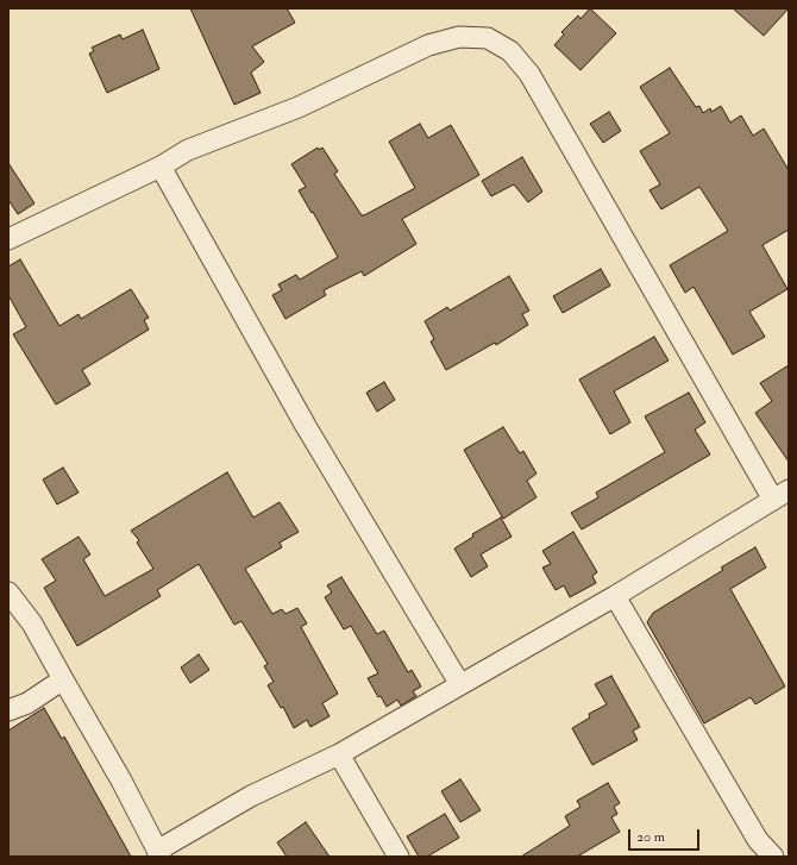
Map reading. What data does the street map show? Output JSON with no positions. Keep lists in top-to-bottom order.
{
  "scale_bar": "20 m"
}
